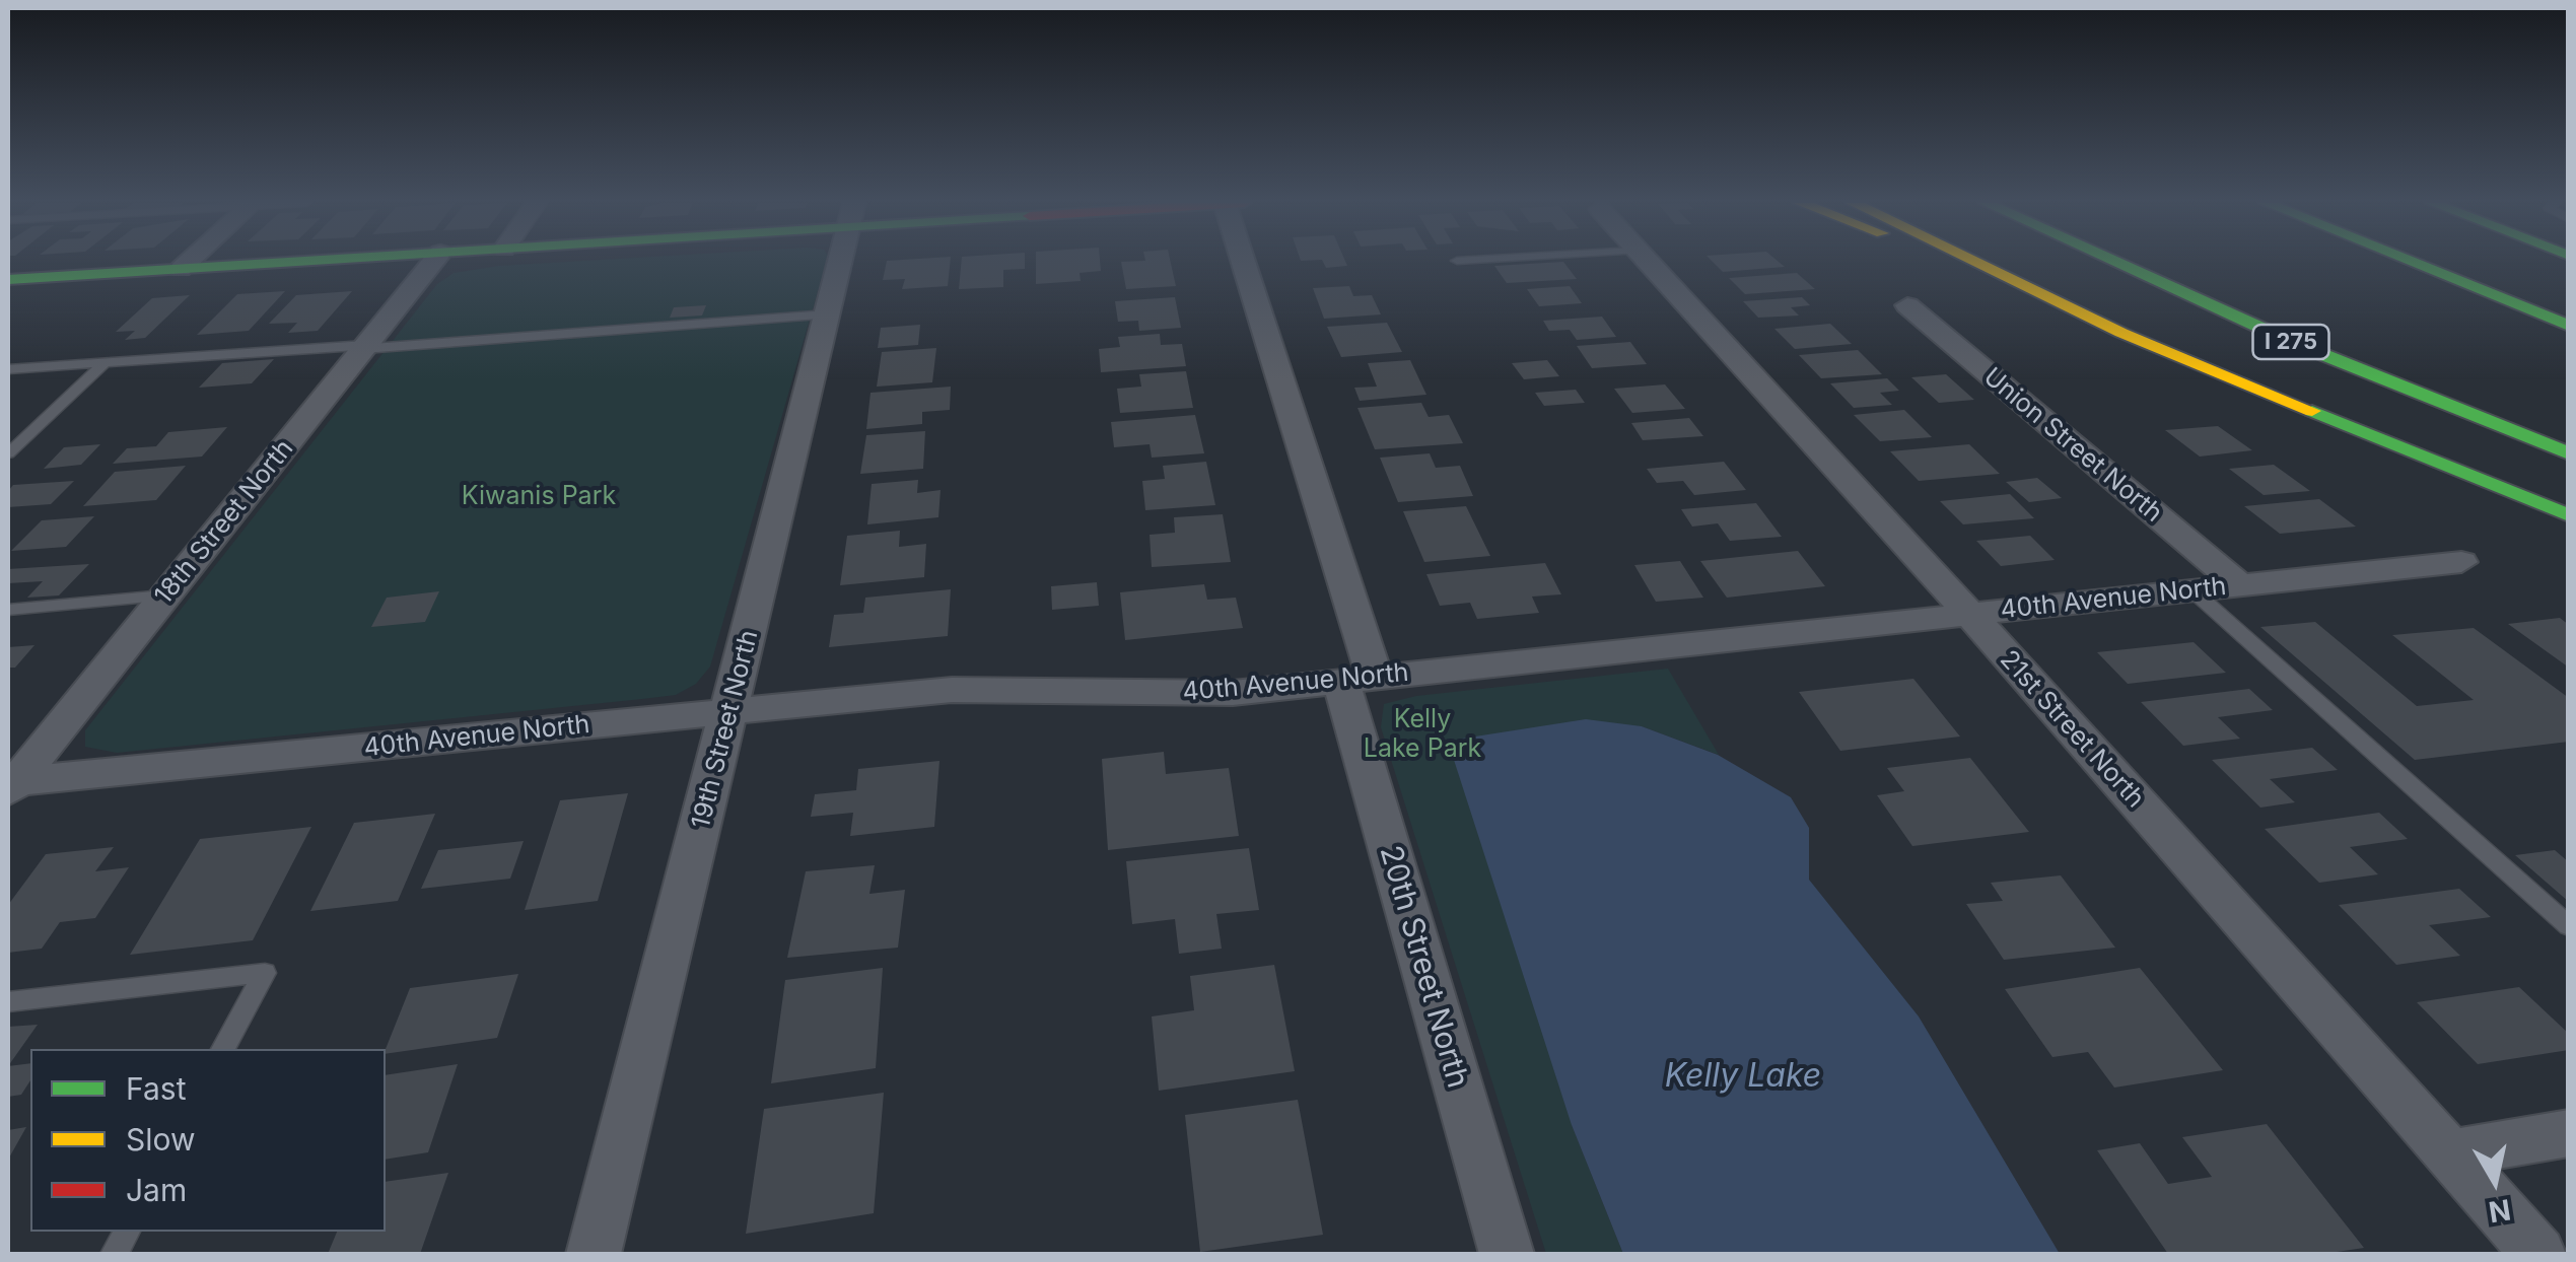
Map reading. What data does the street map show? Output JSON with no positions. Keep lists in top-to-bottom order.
{
  "streets": {
    "main road": ["I 275"],
    "street": [
      "Union Street North",
      "18th Street North",
      "40th Avenue North",
      "19th Street North",
      "21st Street North",
      "20th Street North"
    ]
  },
  "crossings": [
    ["Union Street North", "40th Avenue North"],
    ["18th Street North", "40th Avenue North"],
    ["40th Avenue North", "19th Street North"],
    ["40th Avenue North", "21st Street North"],
    ["40th Avenue North", "20th Street North"]
  ],
  "water": ["Kelly Lake"],
  "parks": ["Kiwanis Park", "Kelly Lake Park"],
  "legend": ["Fast", "Slow", "Jam"],
  "north": "bottom"
}
